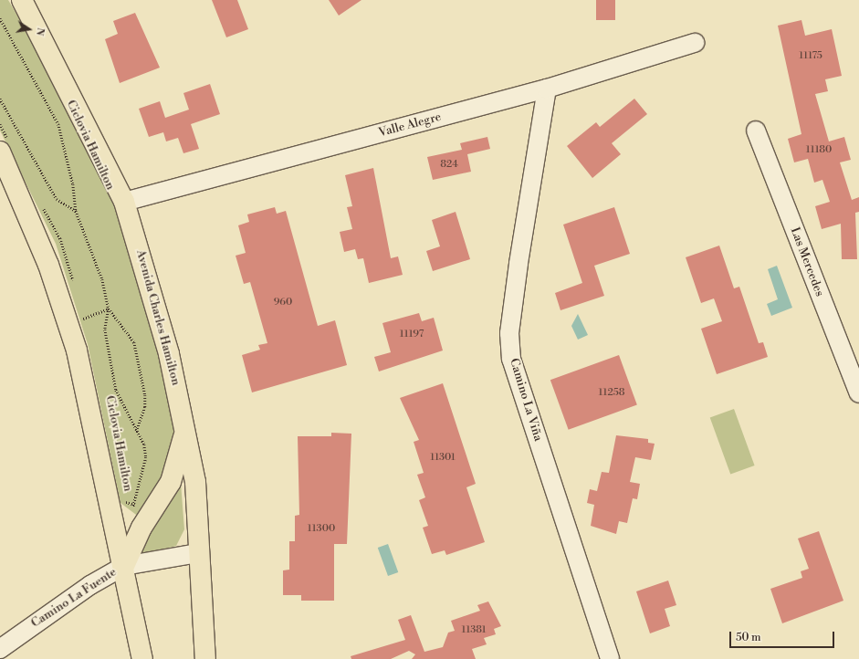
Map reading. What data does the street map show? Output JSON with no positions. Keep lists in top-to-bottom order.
{
  "streets": {
    "main road": ["Avenida Charles Hamilton"],
    "street": [
      "Valle Alegre",
      "Las Mercedes",
      "Camino La Viña",
      "Camino La Fuente"
    ],
    "path": ["Ciclovia Hamilton"]
  },
  "crossings": [
    ["Valle Alegre", "Avenida Charles Hamilton"],
    ["Valle Alegre", "Camino La Viña"],
    ["Avenida Charles Hamilton", "Camino La Fuente"]
  ],
  "house_numbers": [
    "11175",
    "11180",
    "824",
    "960",
    "11197",
    "11258",
    "11301",
    "11300",
    "11381"
  ],
  "scale_bar": "50 m",
  "north": "right"
}
